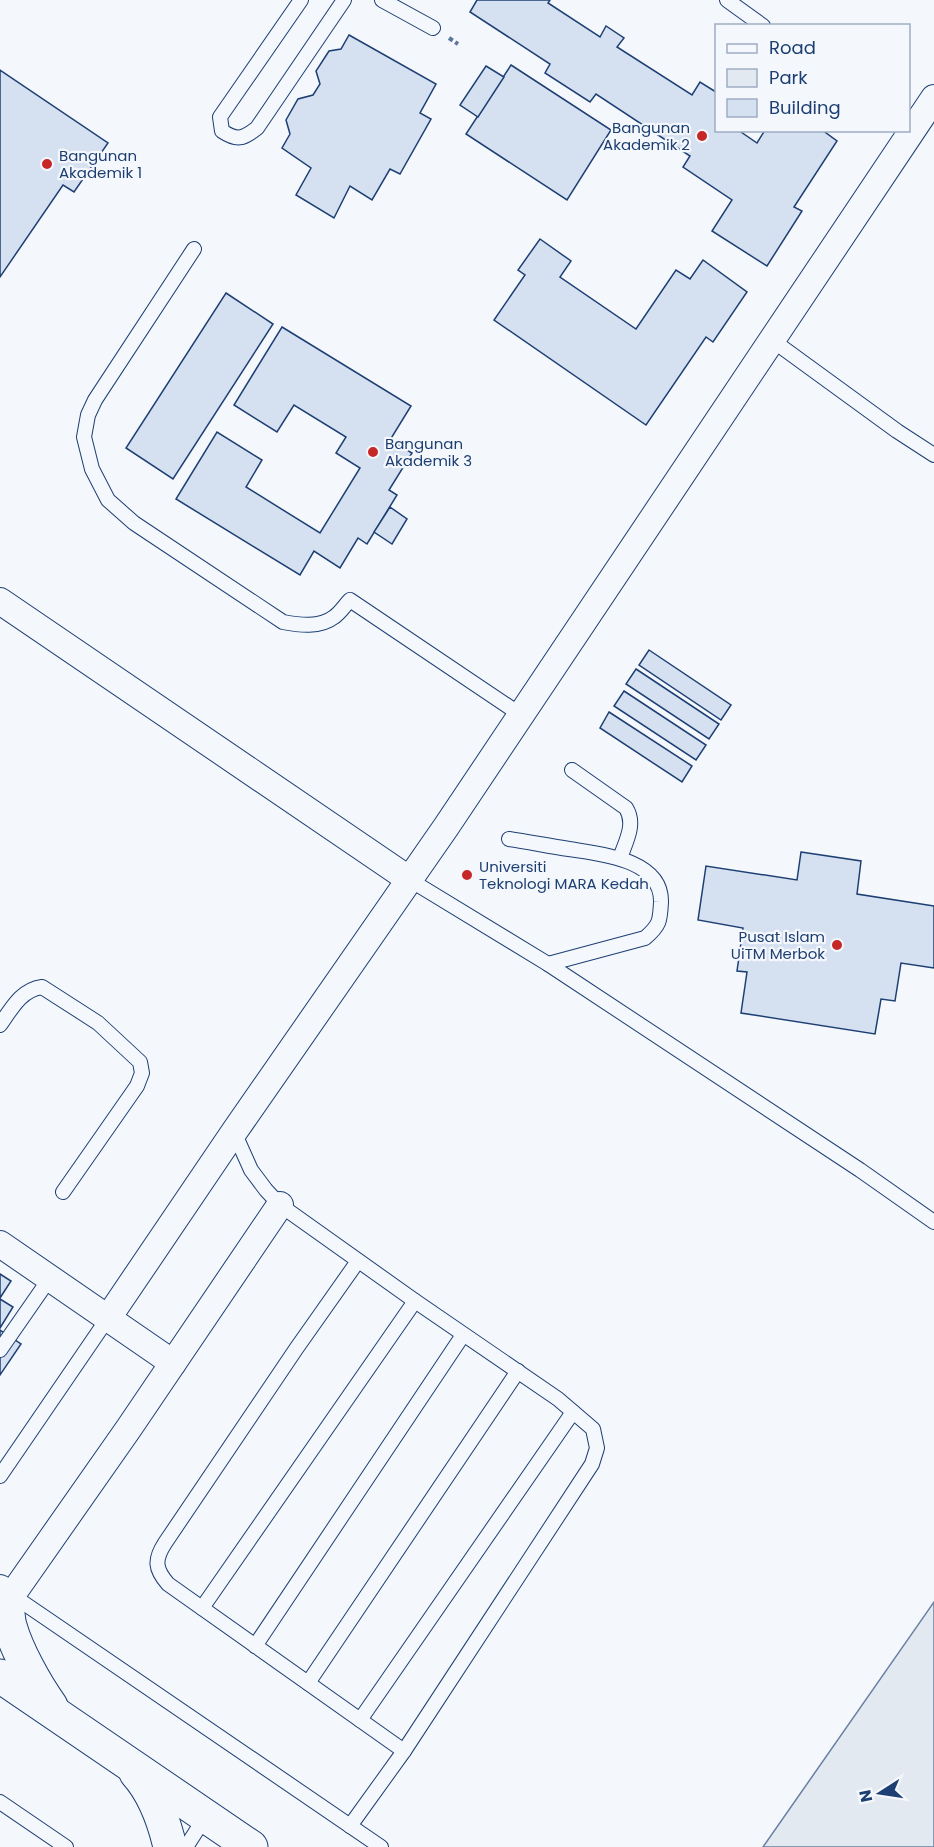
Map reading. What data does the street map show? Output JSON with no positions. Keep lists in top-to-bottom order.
{
  "places": [
    "Bangunan Akademik 2",
    "Bangunan Akademik 1",
    "Bangunan Akademik 3",
    "Universiti Teknologi MARA Kedah",
    "Pusat Islam UiTM Merbok"
  ],
  "legend": ["Road", "Park", "Building"],
  "north": "left"
}
